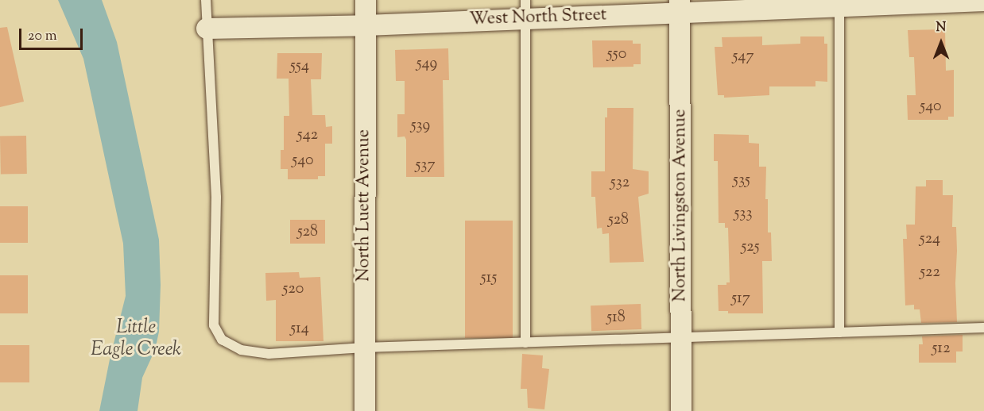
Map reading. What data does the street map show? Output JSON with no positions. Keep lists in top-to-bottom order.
{
  "streets": {
    "street": ["West North Street", "North Luett Avenue", "North Livingston Avenue"]
  },
  "crossings": [
    ["West North Street", "North Luett Avenue"],
    ["West North Street", "North Livingston Avenue"]
  ],
  "water": ["Little Eagle Creek"],
  "house_numbers": [
    "550",
    "547",
    "549",
    "554",
    "540",
    "539",
    "542",
    "540",
    "537",
    "535",
    "532",
    "533",
    "528",
    "528",
    "524",
    "525",
    "522",
    "515",
    "520",
    "517",
    "518",
    "514",
    "512"
  ],
  "scale_bar": "20 m",
  "north": "top"
}
